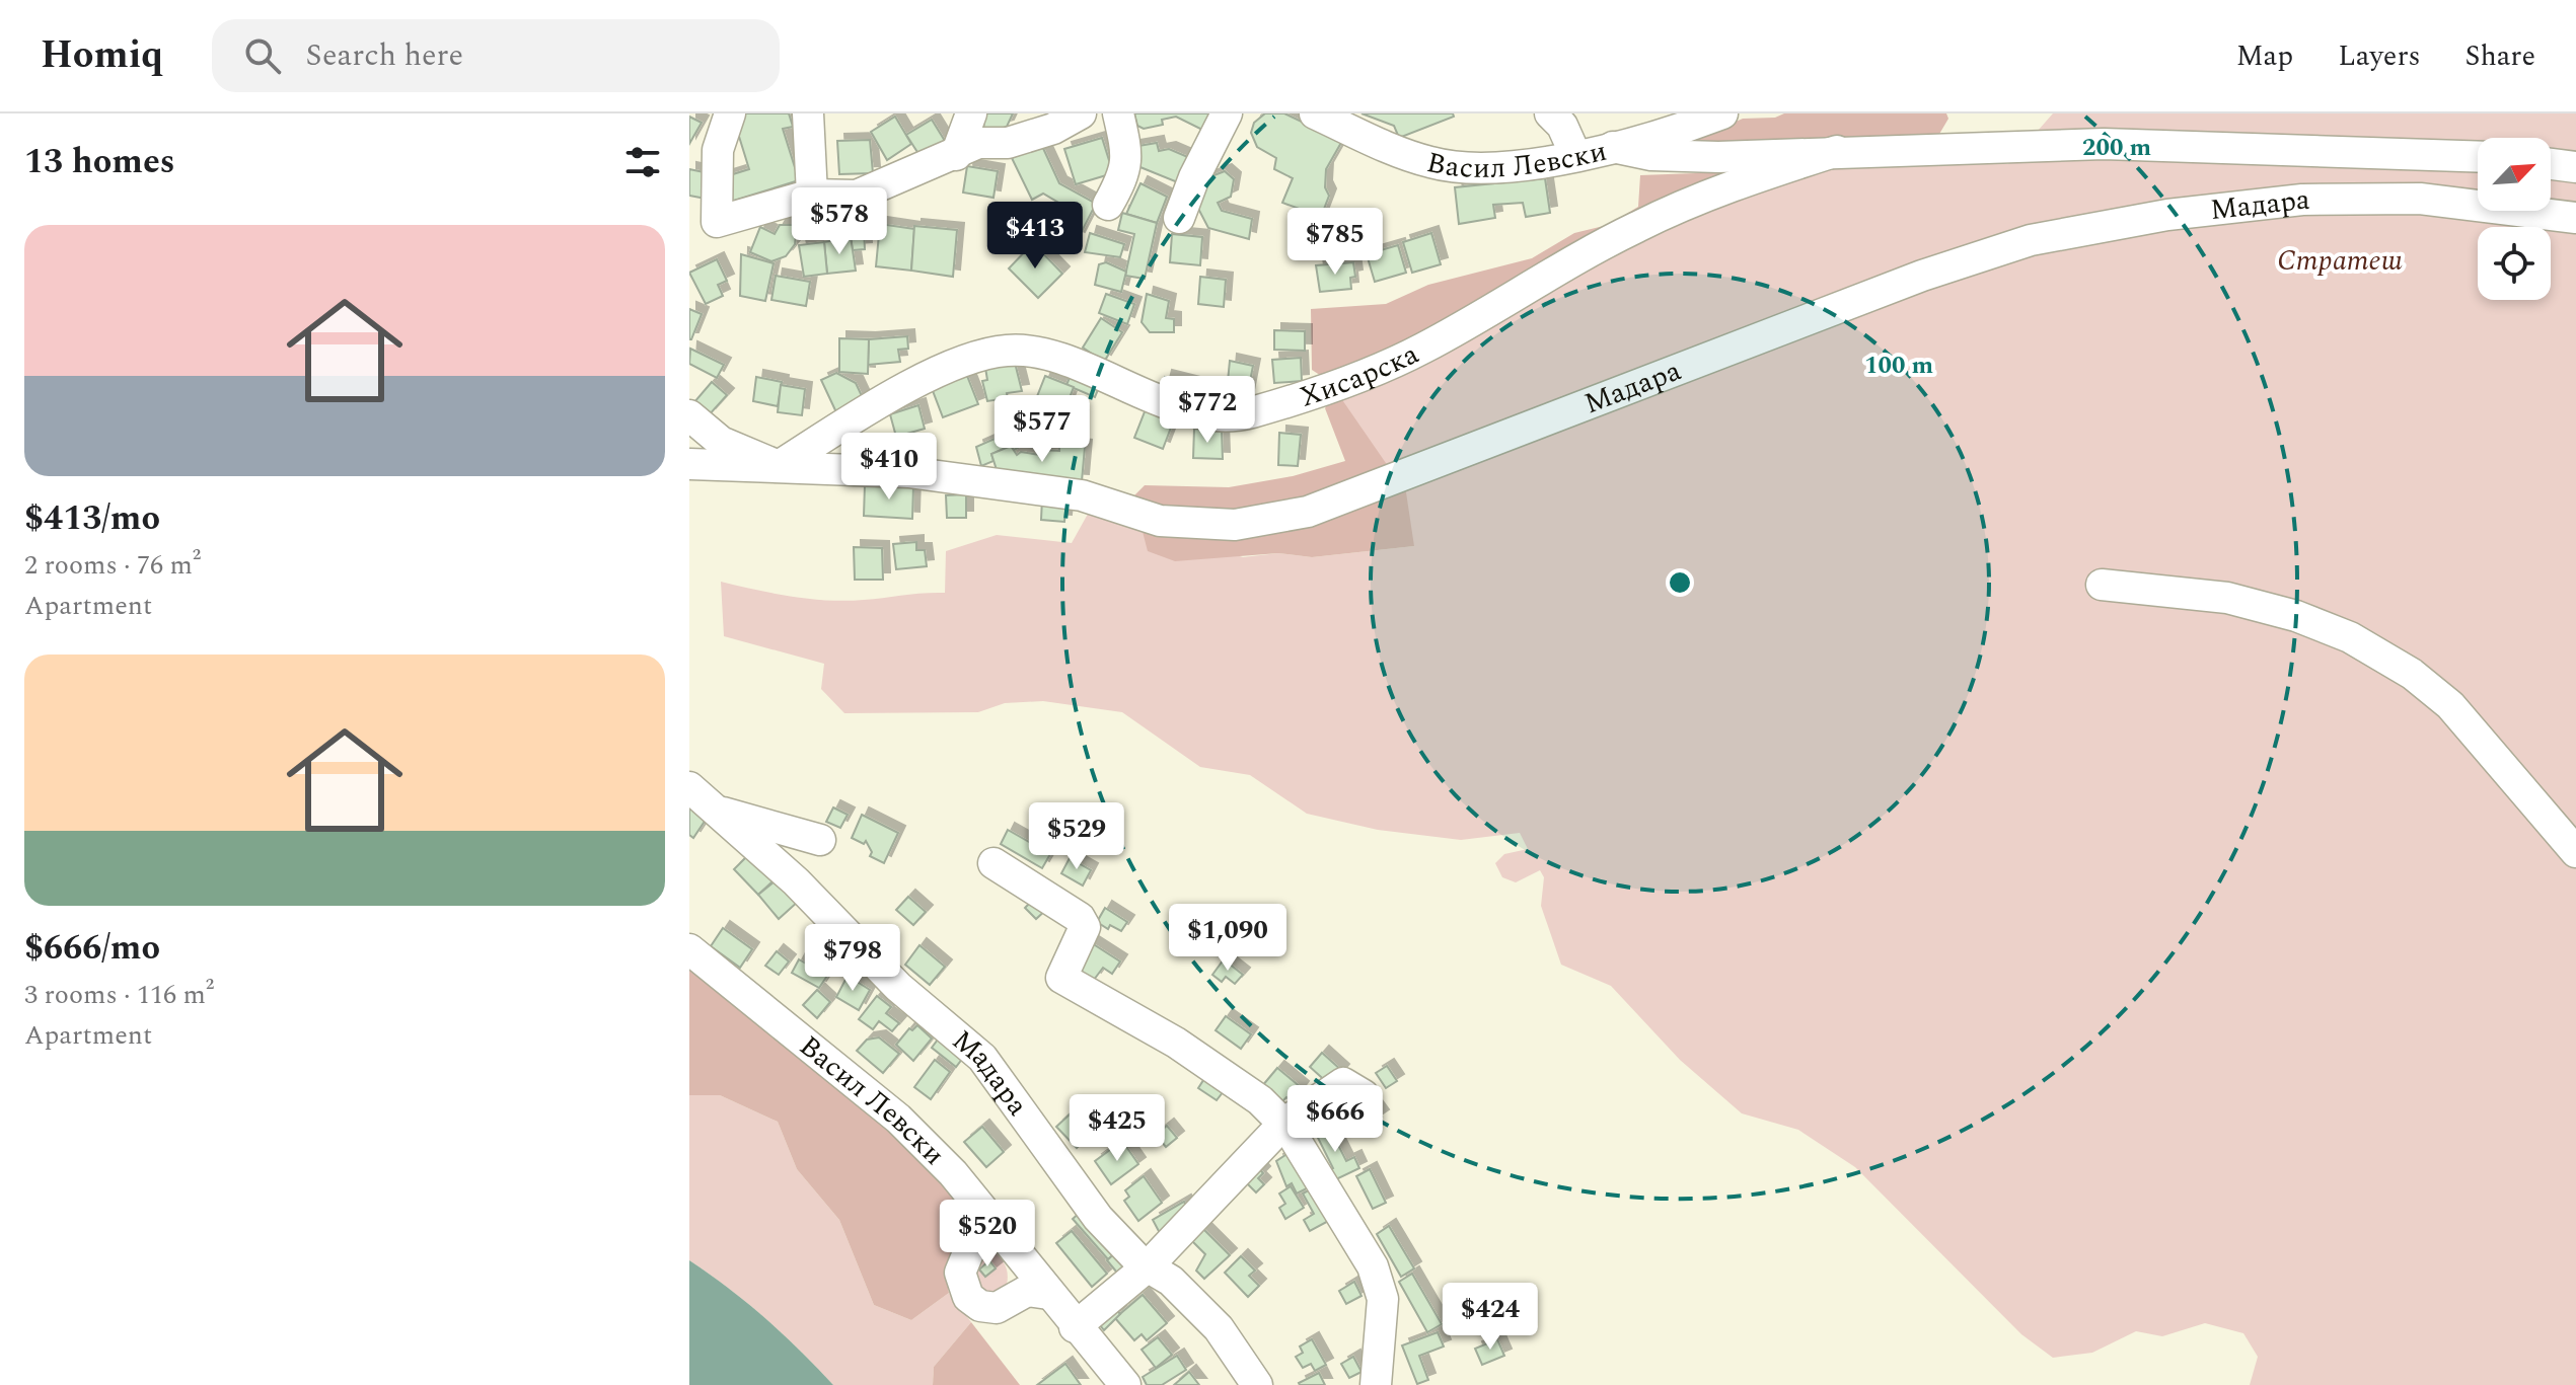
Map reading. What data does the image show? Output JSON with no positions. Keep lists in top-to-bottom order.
{
  "streets": {
    "street": ["Васил Левски", "Мадара", "Хисарска"]
  },
  "crossings": [
    ["Мадара", "Хисарска"]
  ],
  "parks": ["Стратеш"],
  "north": "top right",
  "page": {
    "header": "Homiq",
    "search": "Search here",
    "nav": ["Map", "Layers", "Share"],
    "heading": "13 homes",
    "price": [
      "$578",
      "$413",
      "$785",
      "$772",
      "$577",
      "$410",
      "$529",
      "$1,090",
      "$798",
      "$666",
      "$425",
      "$520",
      "$424"
    ],
    "list": [
      {
        "name": "$413/mo",
        "note": "2 rooms · 76 m² · Apartment"
      },
      {
        "name": "$666/mo",
        "note": "3 rooms · 116 m² · Apartment"
      }
    ]
  },
  "rings": ["200 m", "100 m"]
}
